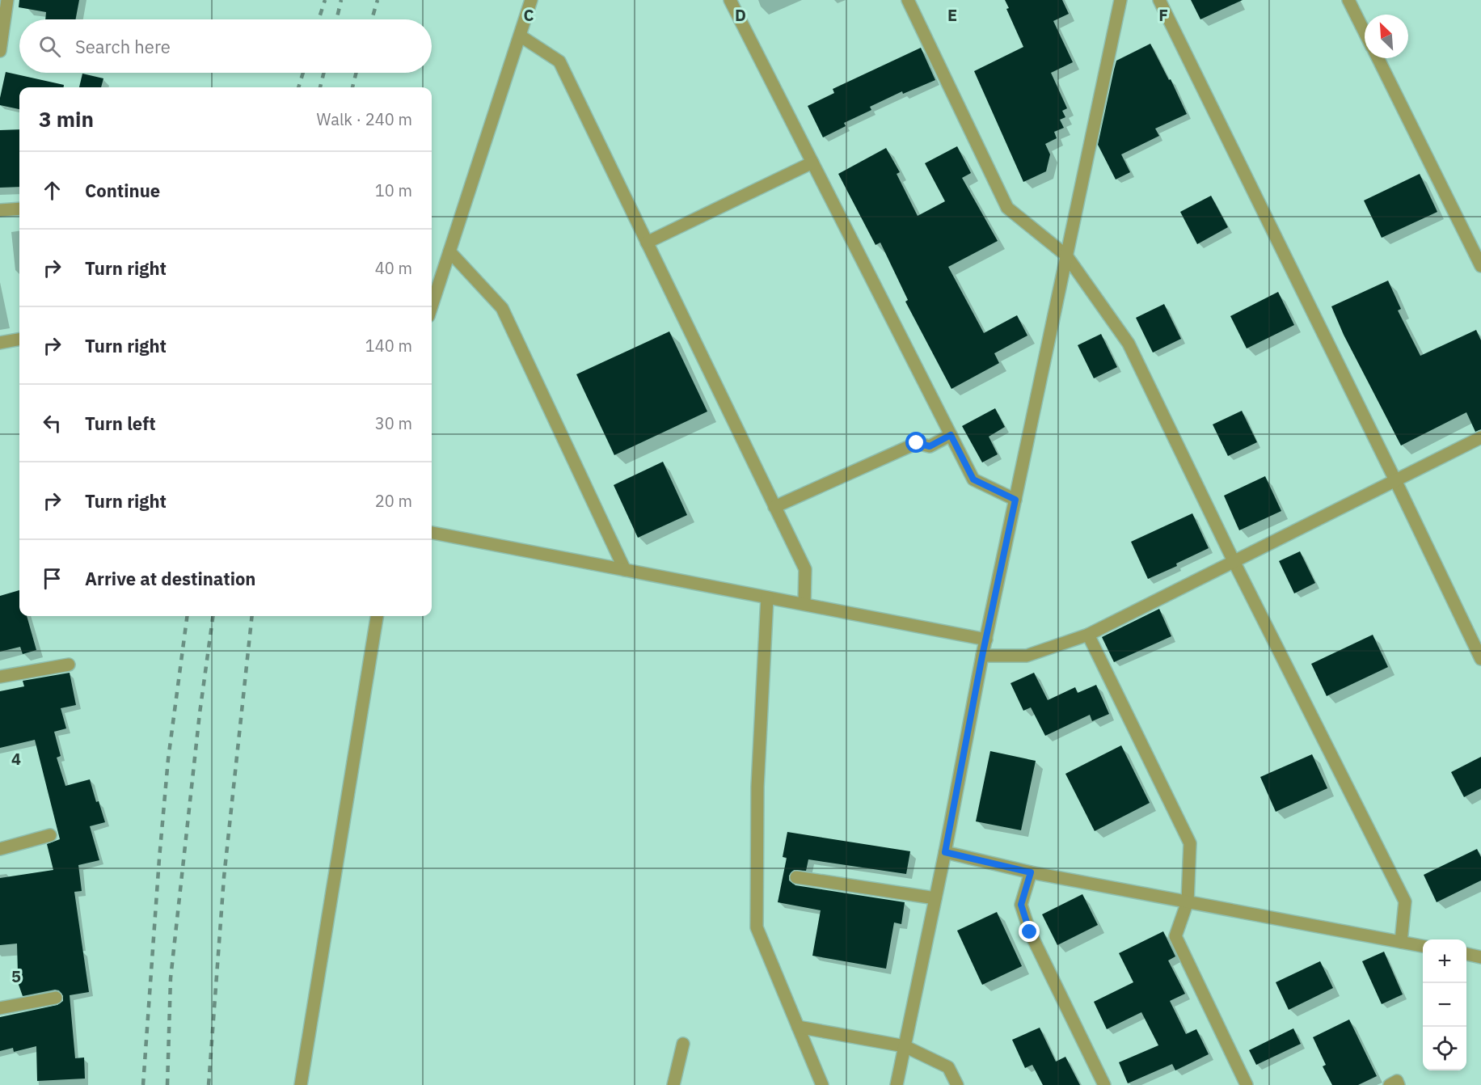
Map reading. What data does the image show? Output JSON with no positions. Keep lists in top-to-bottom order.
{
  "north": "top left",
  "page": {
    "search": "Search here",
    "heading": ["3 min", "Walk · 240 m"],
    "list": [
      ["Continue", "10 m"],
      ["Turn right", "40 m"],
      ["Turn right", "140 m"],
      ["Turn left", "30 m"],
      ["Turn right", "20 m"],
      "Arrive at destination"
    ],
    "map_buttons": ["+", "−"]
  },
  "grid": {
    "columns": [
      "C",
      "D",
      "E",
      "F"
    ],
    "rows": ["4", "5"]
  }
}
